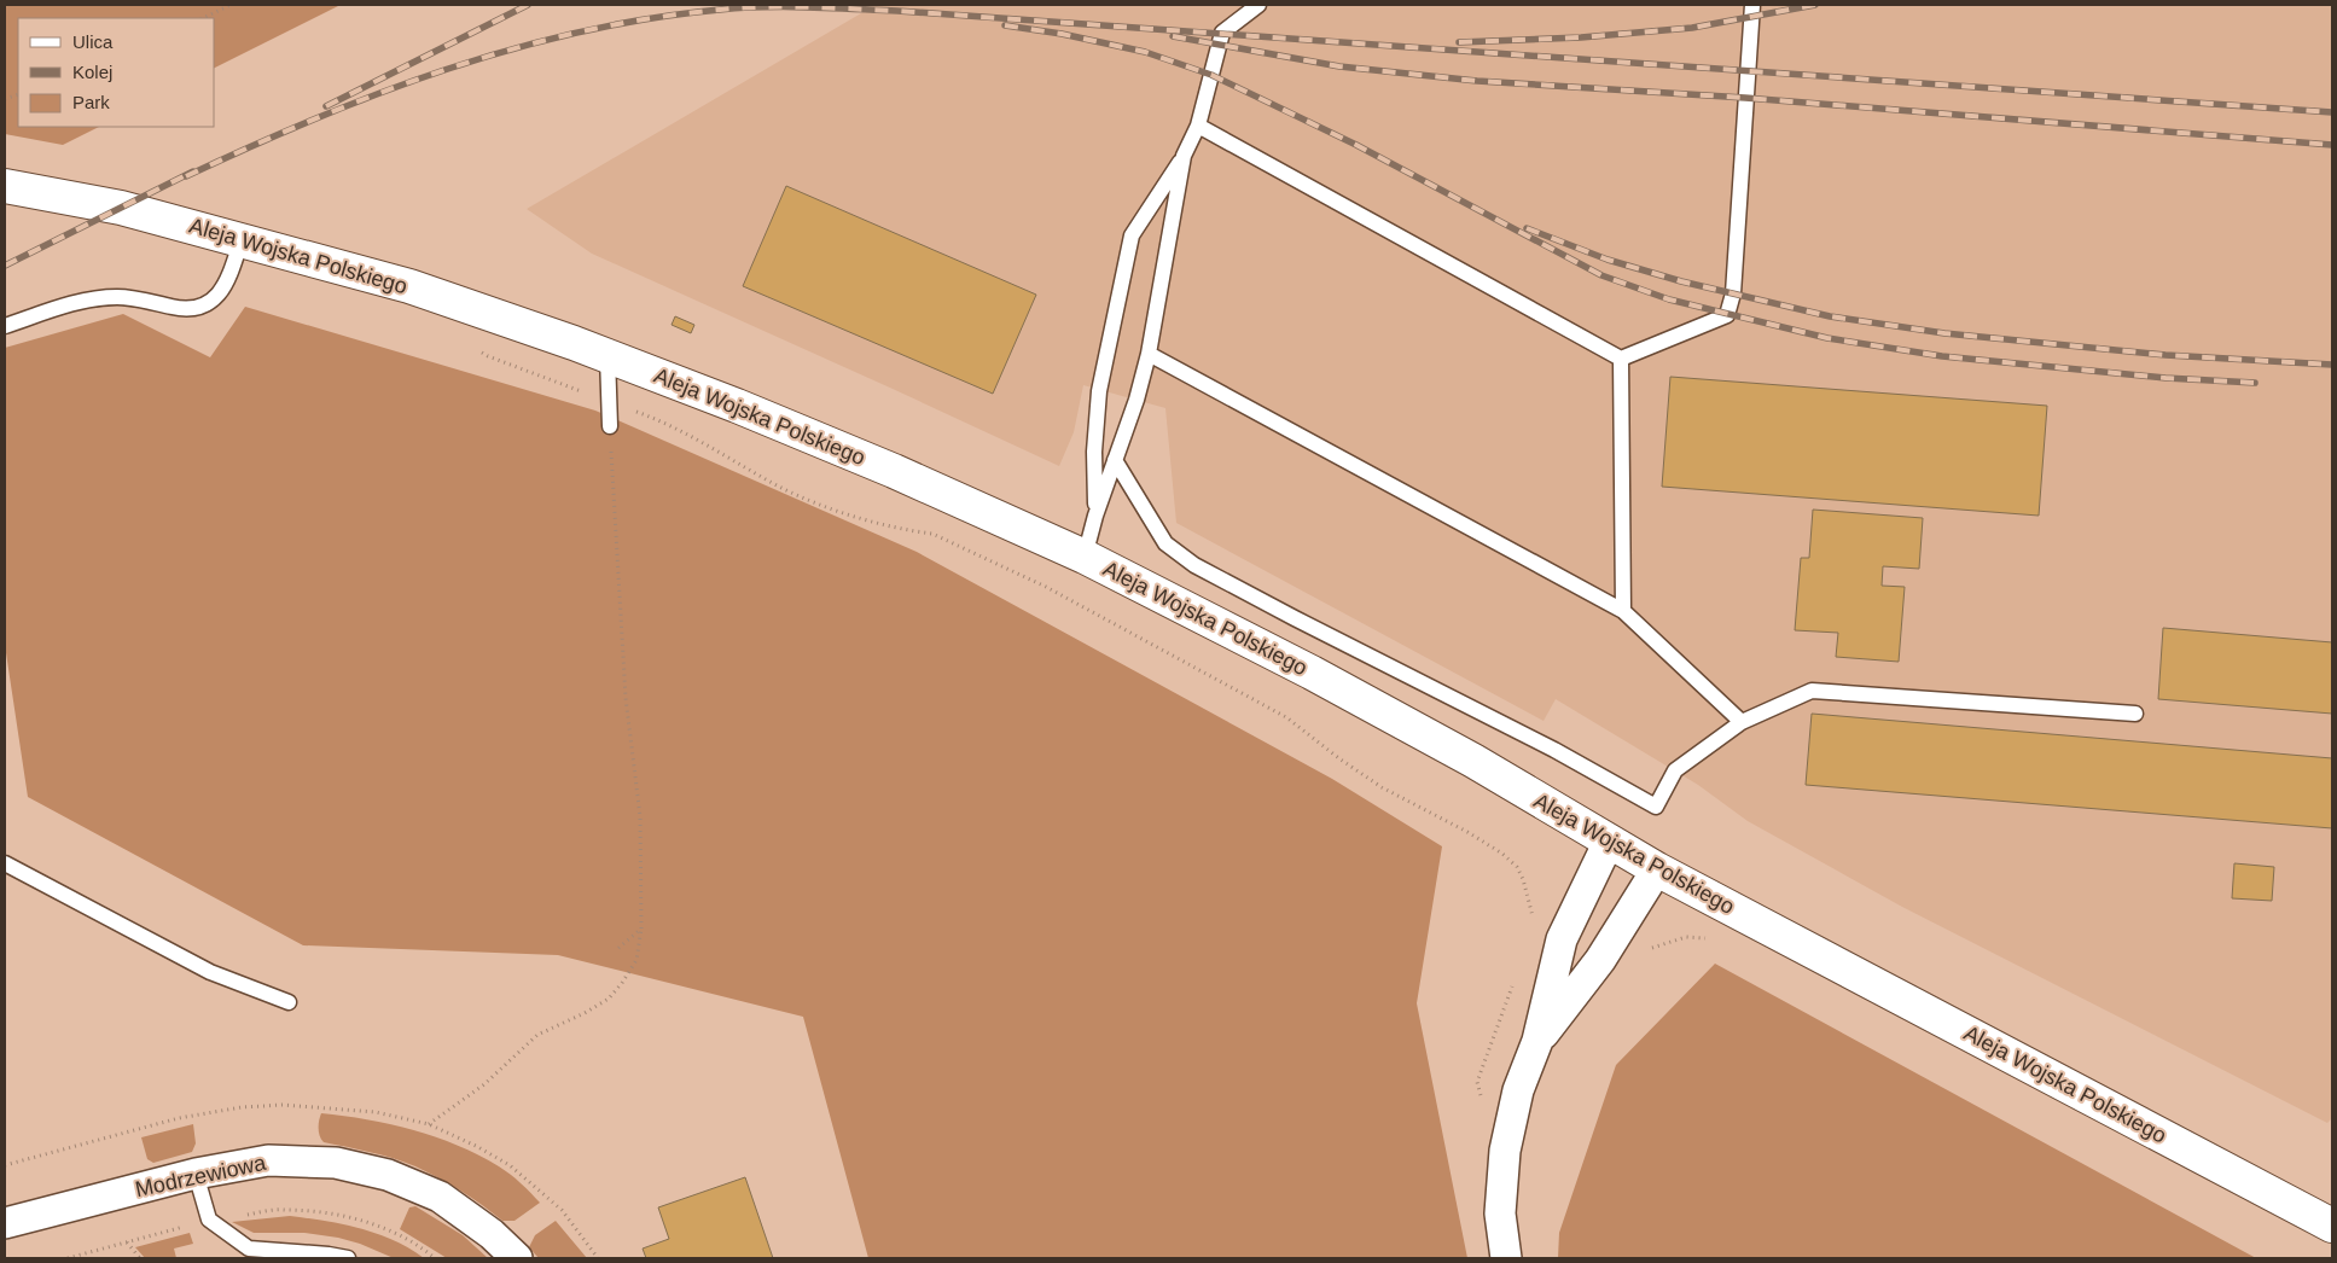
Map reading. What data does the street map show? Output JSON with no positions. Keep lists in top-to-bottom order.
{
  "streets": {
    "main road": ["Aleja Wojska Polskiego"],
    "street": ["Modrzewiowa"]
  },
  "legend": ["Ulica", "Kolej", "Park"]
}
